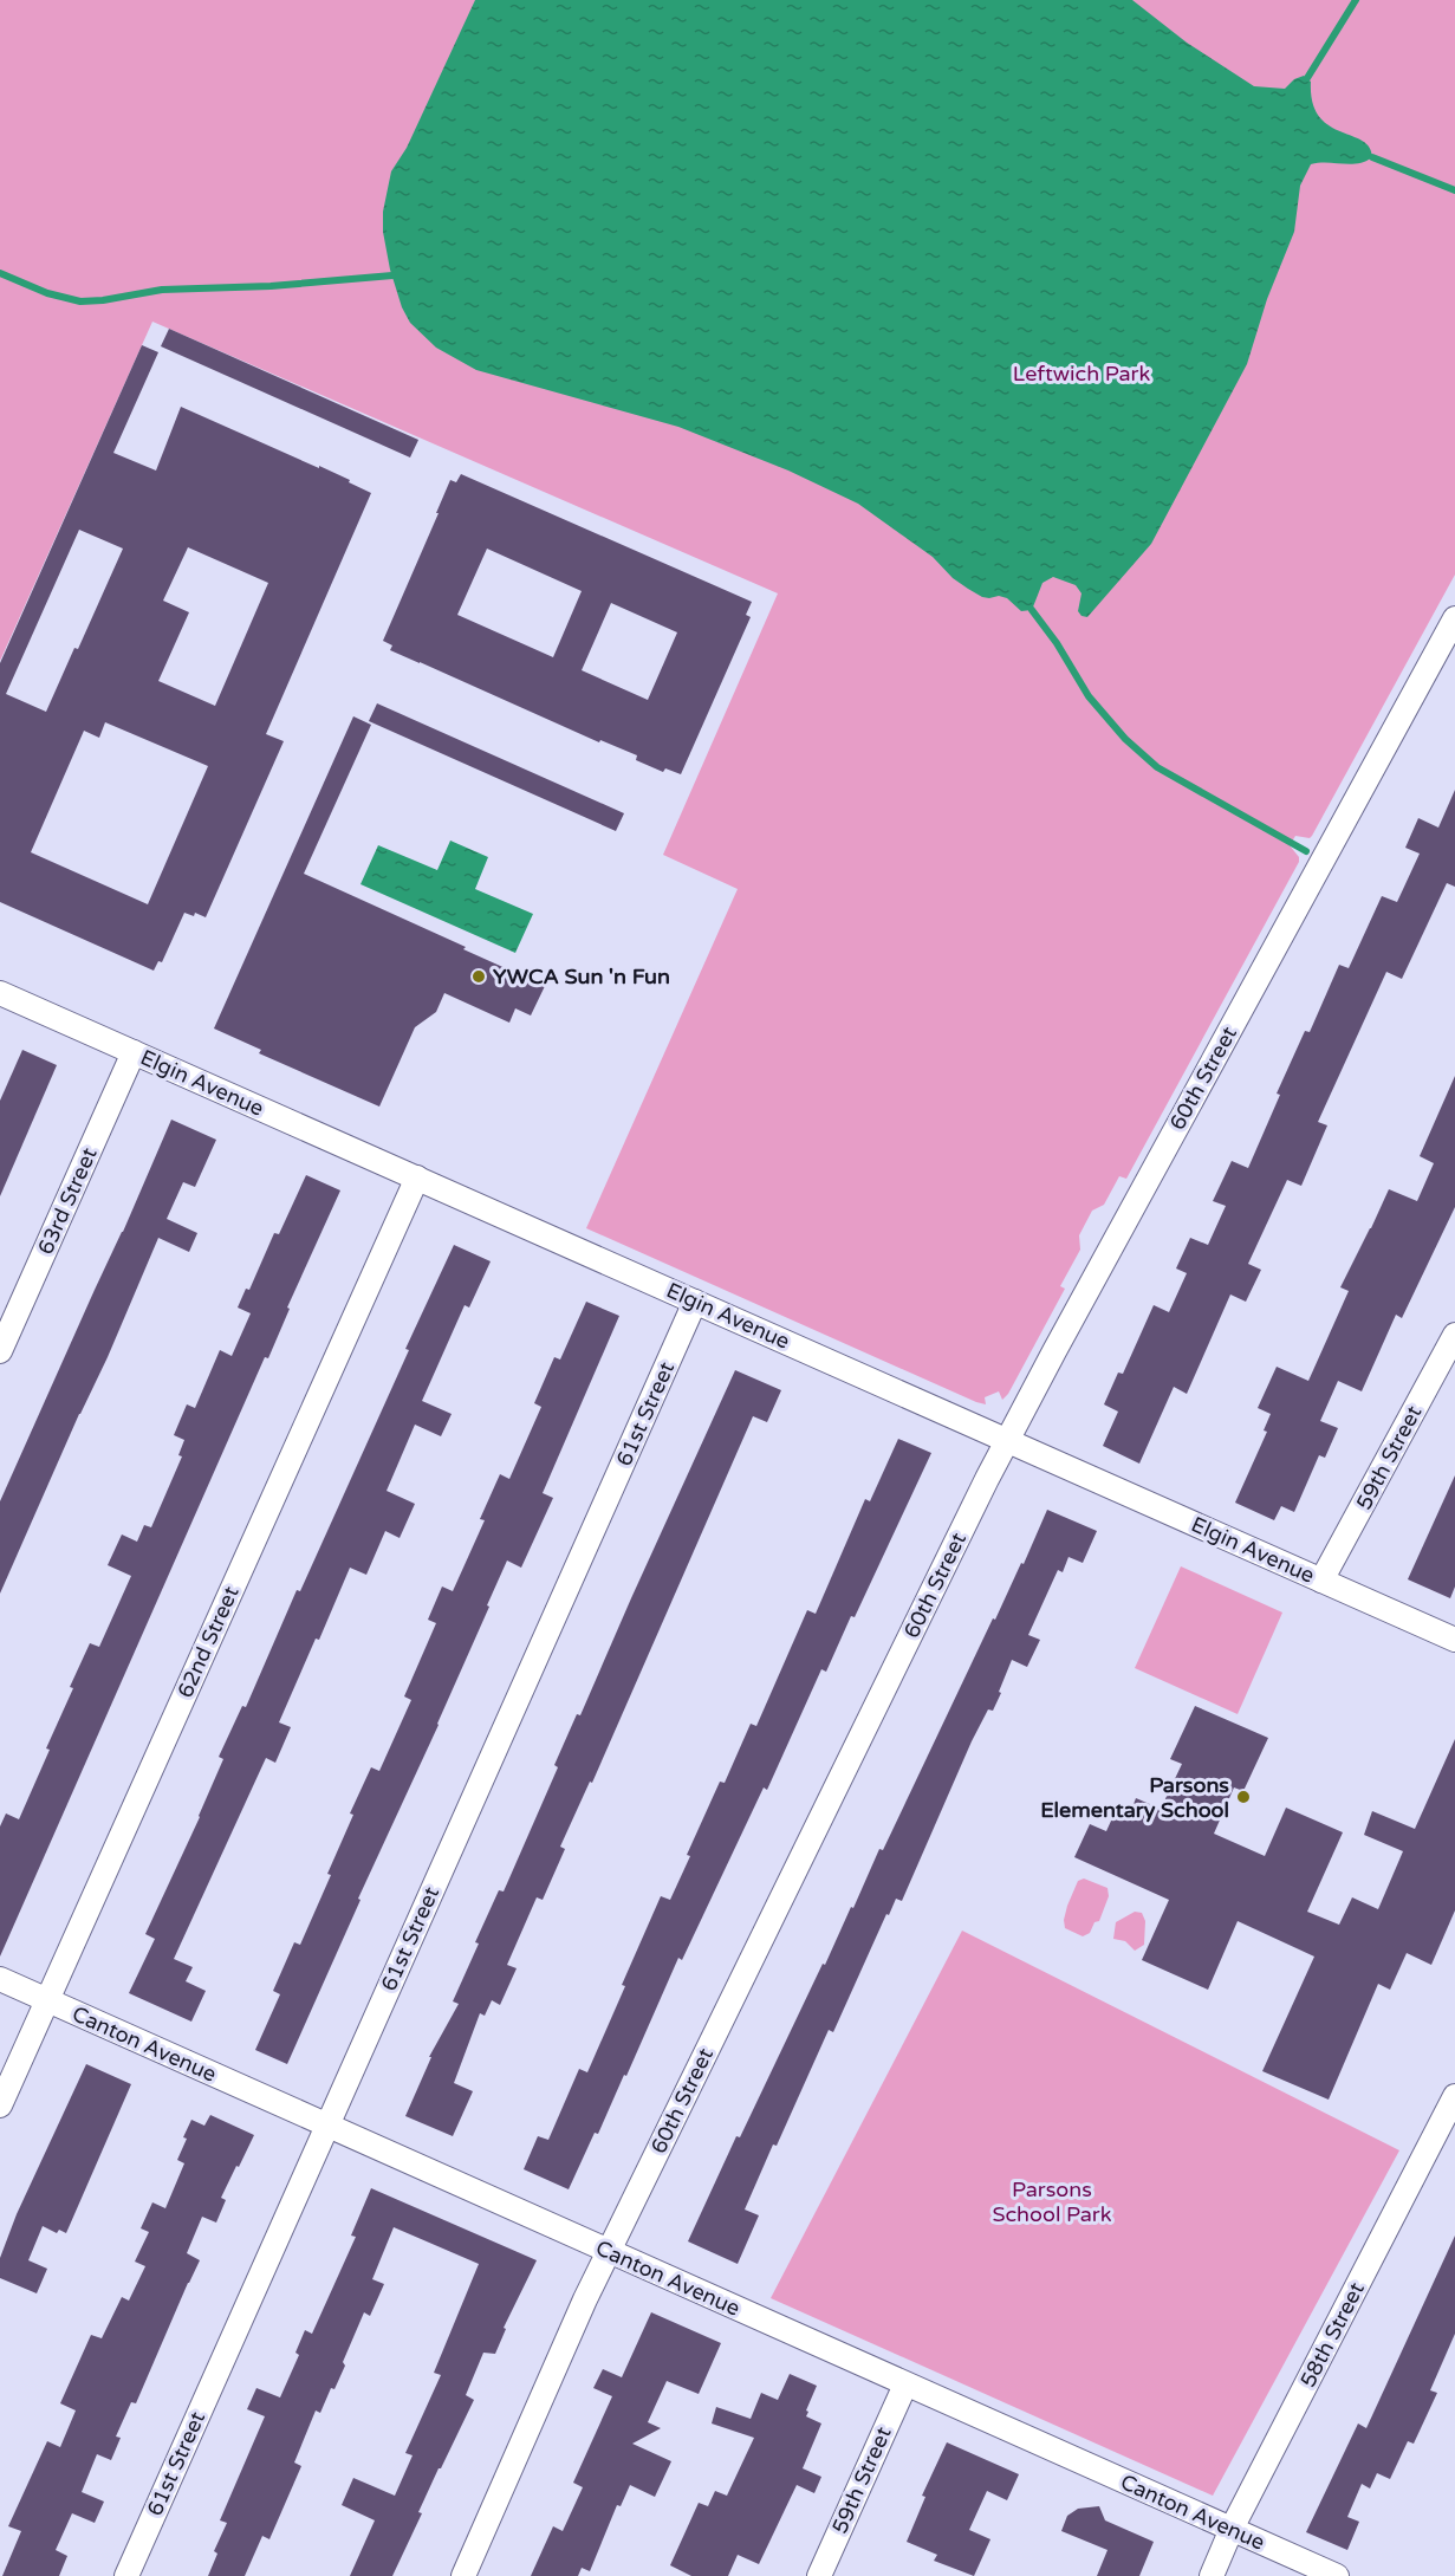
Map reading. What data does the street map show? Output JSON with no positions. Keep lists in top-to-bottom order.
{
  "streets": {
    "street": [
      "60th Street",
      "Elgin Avenue",
      "63rd Street",
      "61st Street",
      "59th Street",
      "62nd Street",
      "Canton Avenue",
      "58th Street"
    ]
  },
  "crossings": [
    ["60th Street", "Elgin Avenue"],
    ["60th Street", "Canton Avenue"],
    ["Elgin Avenue", "63rd Street"],
    ["Elgin Avenue", "61st Street"],
    ["Elgin Avenue", "59th Street"],
    ["Elgin Avenue", "62nd Street"],
    ["61st Street", "Canton Avenue"],
    ["59th Street", "Canton Avenue"],
    ["62nd Street", "Canton Avenue"],
    ["Canton Avenue", "58th Street"]
  ],
  "parks": ["Leftwich Park", "Parsons School Park"],
  "places": ["YWCA Sun 'n Fun", "Parsons Elementary School"]
}
